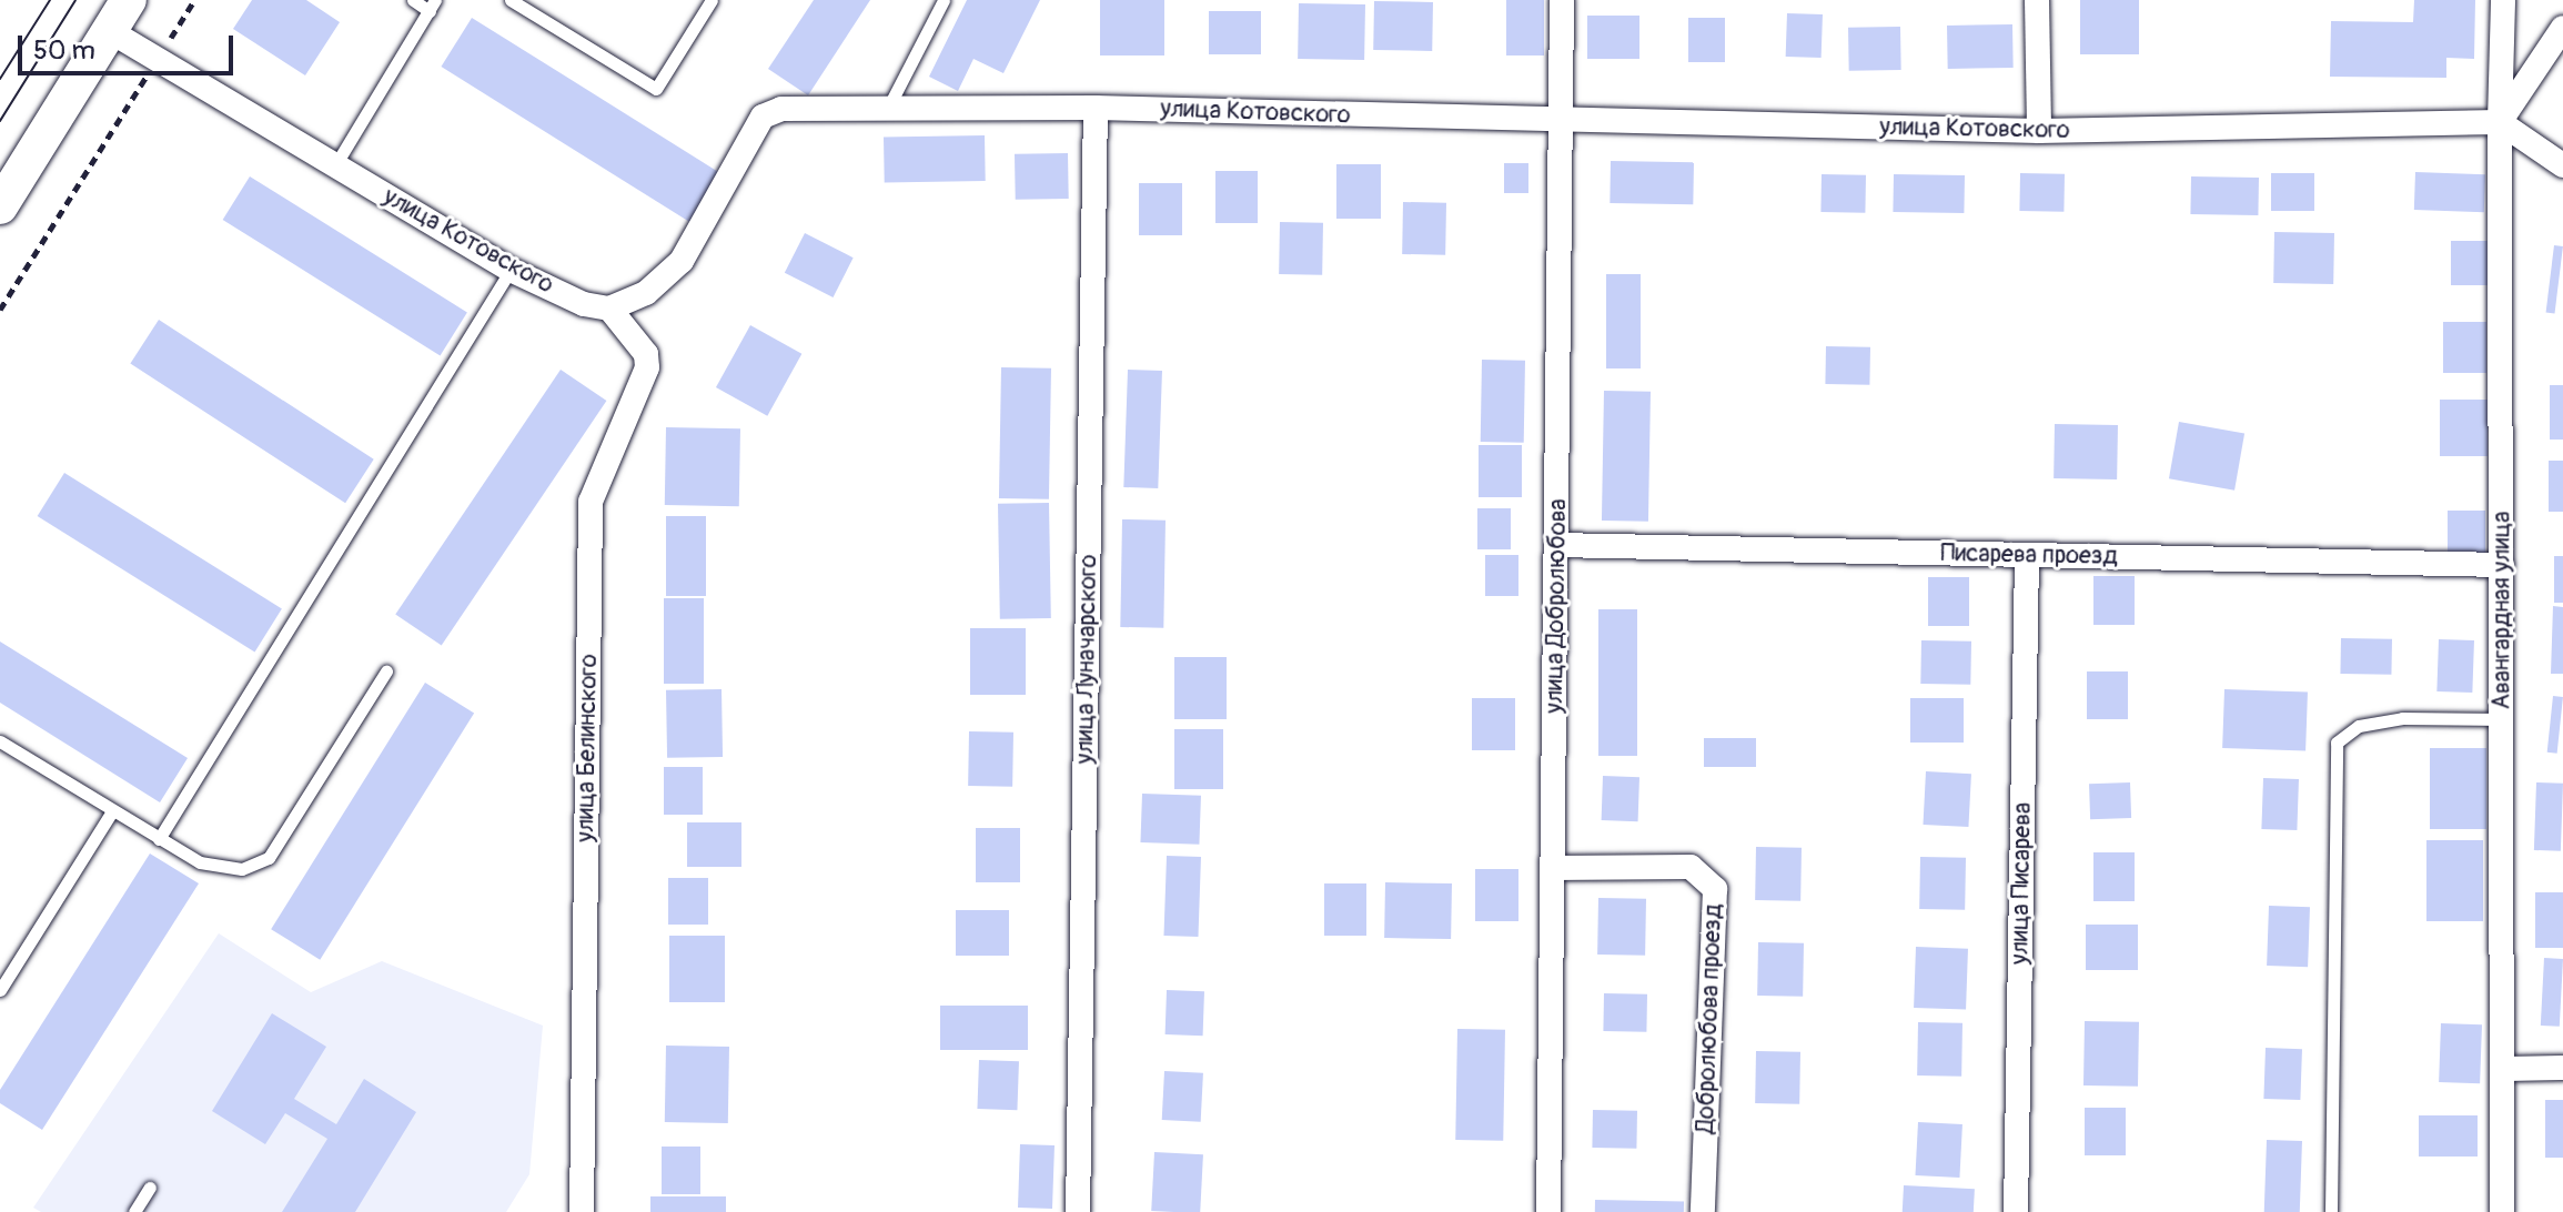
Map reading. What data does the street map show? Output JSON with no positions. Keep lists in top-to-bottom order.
{
  "streets": {
    "street": [
      "улица Котовского",
      "Писарева проезд",
      "улица Добролюбова",
      "Авангардная улица",
      "улица Луначарского",
      "улица Белинского",
      "улица Писарева",
      "Добролюбова проезд"
    ]
  },
  "crossings": [
    ["улица Котовского", "улица Добролюбова"],
    ["улица Котовского", "Авангардная улица"],
    ["улица Котовского", "улица Луначарского"],
    ["улица Котовского", "улица Белинского"],
    ["Писарева проезд", "улица Добролюбова"],
    ["Писарева проезд", "Авангардная улица"],
    ["Писарева проезд", "улица Писарева"],
    ["улица Добролюбова", "Добролюбова проезд"]
  ],
  "scale_bar": "50 m"
}
